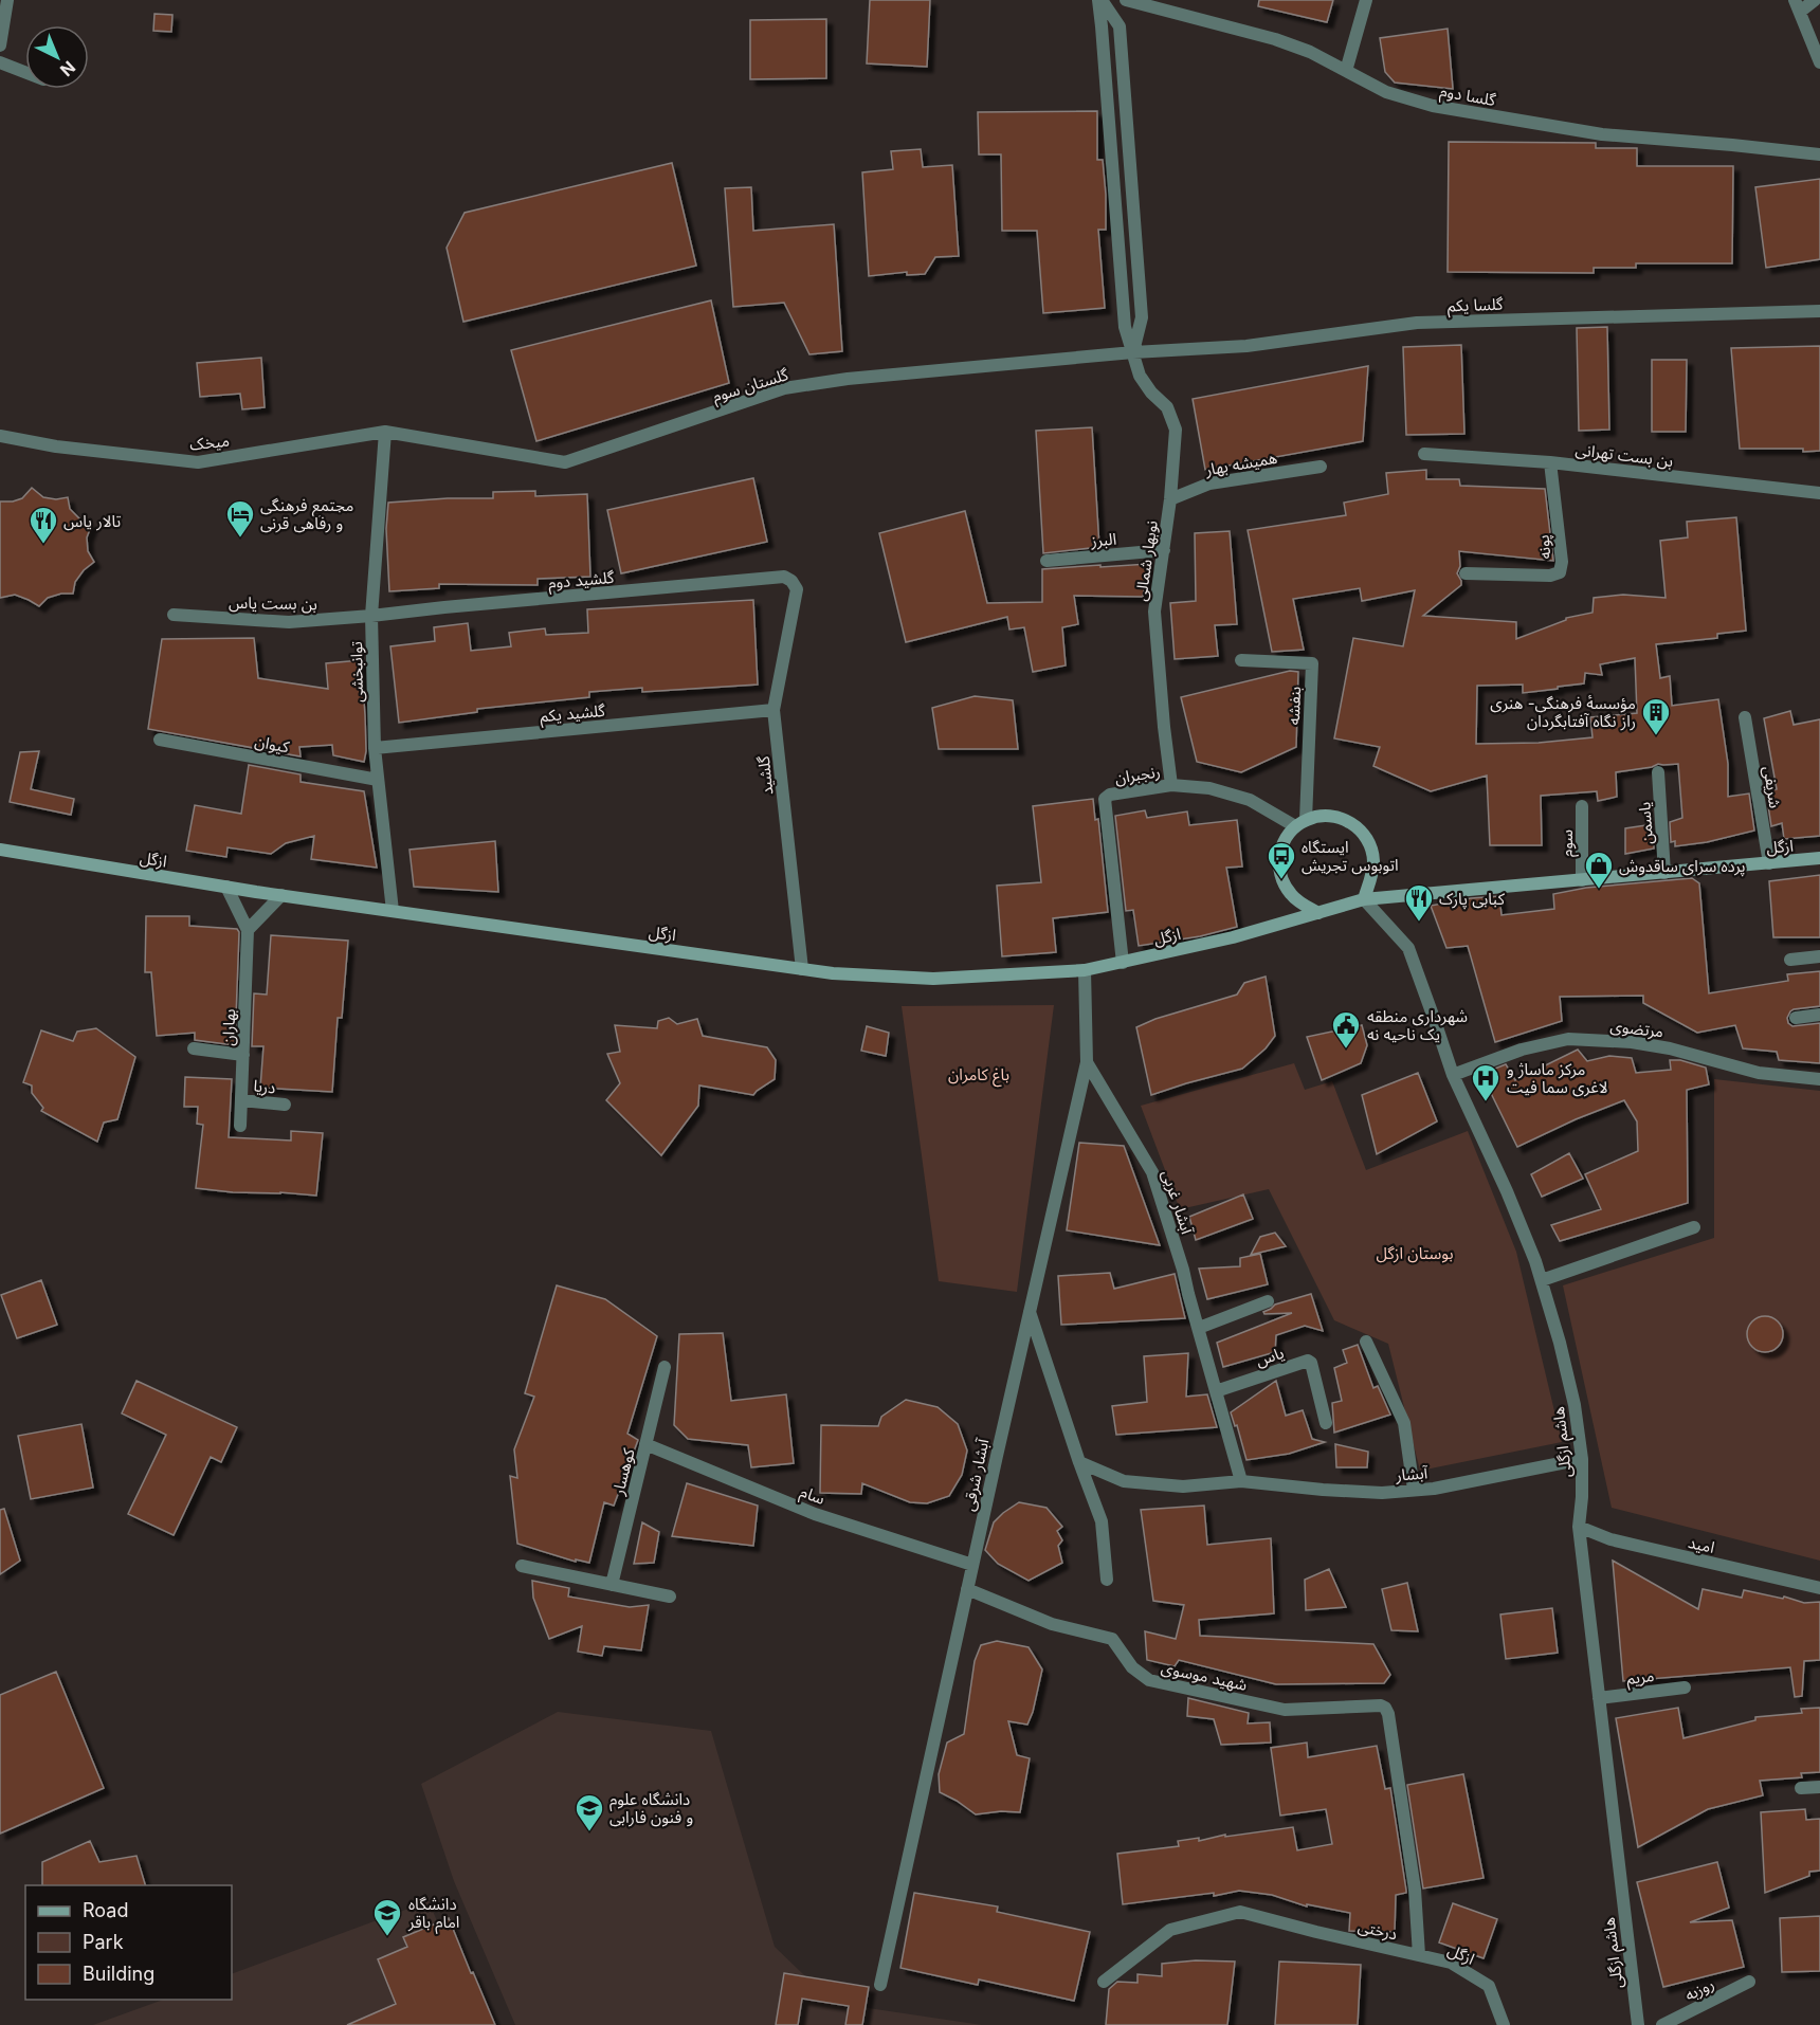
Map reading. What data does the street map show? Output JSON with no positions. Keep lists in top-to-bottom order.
{
  "streets": {
    "main road": ["ازگل"],
    "street": [
      "گلسا دوم",
      "گلسا يكم",
      "گلستان سوم",
      "میخک",
      "بن بست تهرانی",
      "همیشه بهار",
      "البرز",
      "پونه",
      "نوبهار شمالی",
      "گلشيد دوم",
      "بن بست یاس",
      "توانبخشی",
      "بنفشه",
      "گلشيد يكم",
      "کیوان",
      "رنجبران",
      "گلشید",
      "شریفی",
      "یاسمن",
      "سوم",
      "بهاران",
      "مرتضوی",
      "دریا",
      "آبشار غربی",
      "یاس",
      "هاشم ازگلی",
      "کوهسار",
      "آبشار",
      "آبشار شرقی",
      "سام",
      "امید",
      "شهید موسوی",
      "مریم",
      "درختی",
      "روزبه"
    ]
  },
  "crossings": [
    ["گلسا يكم", "گلستان سوم"],
    ["گلسا يكم", "نوبهار شمالی"],
    ["گلستان سوم", "میخک"],
    ["گلستان سوم", "نوبهار شمالی"],
    ["گلستان سوم", "توانبخشی"],
    ["میخک", "توانبخشی"],
    ["بن بست تهرانی", "پونه"],
    ["همیشه بهار", "نوبهار شمالی"],
    ["البرز", "نوبهار شمالی"],
    ["نوبهار شمالی", "رنجبران"],
    ["گلشيد دوم", "بن بست یاس"],
    ["گلشيد دوم", "توانبخشی"],
    ["گلشيد دوم", "گلشید"],
    ["بن بست یاس", "توانبخشی"],
    ["توانبخشی", "گلشيد يكم"],
    ["توانبخشی", "کیوان"],
    ["توانبخشی", "ازگل"],
    ["بنفشه", "رنجبران"],
    ["بنفشه", "ازگل"],
    ["بنفشه", "هاشم ازگلی"],
    ["گلشيد يكم", "گلشید"],
    ["رنجبران", "ازگل"],
    ["رنجبران", "هاشم ازگلی"],
    ["گلشید", "ازگل"],
    ["شریفی", "ازگل"],
    ["یاسمن", "ازگل"],
    ["سوم", "ازگل"],
    ["ازگل", "هاشم ازگلی"],
    ["ازگل", "آبشار شرقی"],
    ["ازگل", "درختی"],
    ["بهاران", "دریا"],
    ["مرتضوی", "هاشم ازگلی"],
    ["آبشار غربی", "یاس"],
    ["آبشار غربی", "آبشار شرقی"],
    ["هاشم ازگلی", "آبشار"],
    ["هاشم ازگلی", "امید"],
    ["هاشم ازگلی", "مریم"],
    ["کوهسار", "سام"],
    ["آبشار شرقی", "سام"],
    ["آبشار شرقی", "شهید موسوی"],
    ["شهید موسوی", "درختی"]
  ],
  "parks": ["باغ کامران", "بوستان ازگل"],
  "places": {
    "hotel": ["مجتمع فرهنگی و رفاهی قرنی"],
    "restaurant": ["تالار یاس", "کبابی پارک"],
    "building": ["مؤسسۀ فرهنگی- هنری راز نگاه آفتابگردان"],
    "bus stop": ["ایستگاه اتوبوس تجریش"],
    "shop": ["پرده سرای ساقدوش"],
    "public building": ["شهرداری منطقه یک ناحیه نه"],
    "hospital": ["مرکز ماساژ و لاغری سما فیت"],
    "school or university": ["دانشگاه علوم و فنون فارابی", "دانشگاه امام باقر"]
  },
  "legend": ["Road", "Park", "Building"],
  "north": "bottom right"
}
